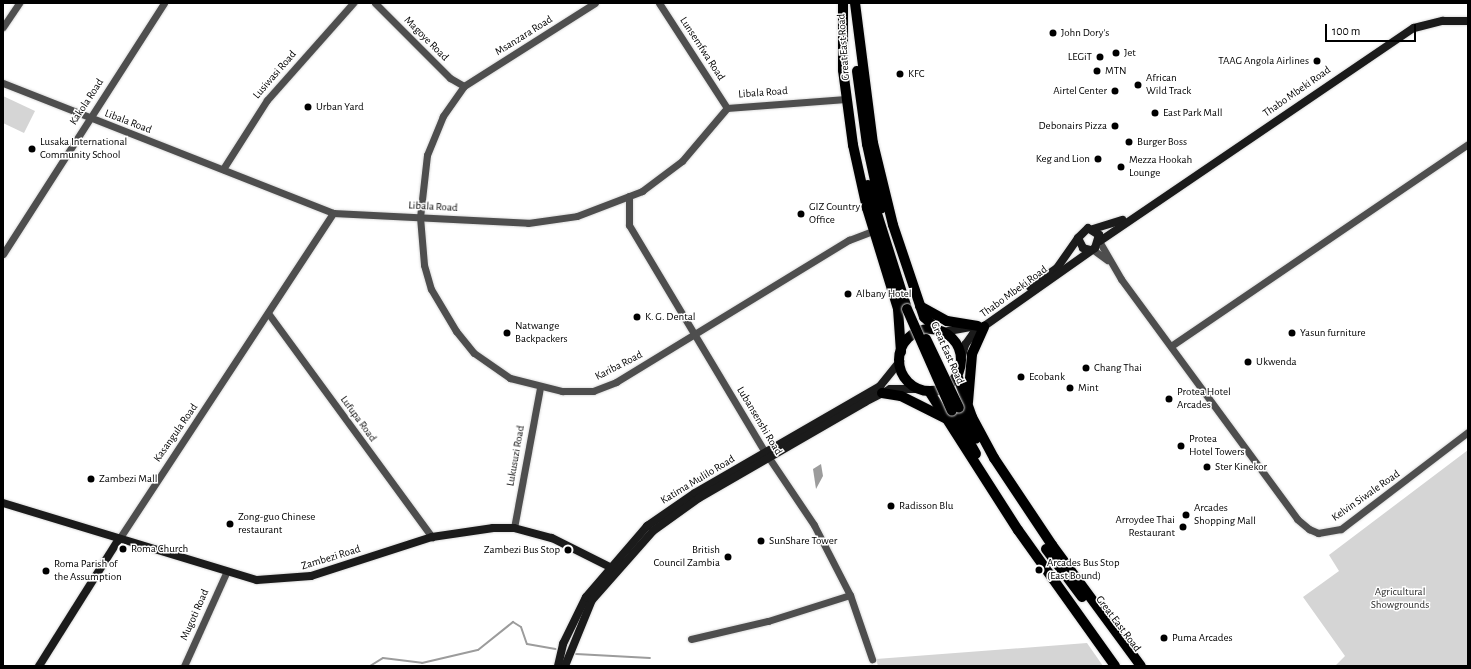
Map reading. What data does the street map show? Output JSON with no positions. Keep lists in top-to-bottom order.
{
  "streets": {
    "main road": [
      "Great East Road",
      "Thabo Mbeki Road",
      "Kasangula Road",
      "Katima Mulilo Road",
      "Zambezi Road"
    ],
    "street": [
      "Msanzara Road",
      "Magoye Road",
      "Lunsemfwa Road",
      "Lusiwasi Road",
      "Libala Road",
      "Kakola Road",
      "Kariba Road",
      "Lufupa Road",
      "Lubansenshi Road",
      "Lukusuzi Road",
      "Kelvin Siwale Road",
      "Mugoti Road"
    ]
  },
  "crossings": [
    ["Msanzara Road", "Magoye Road"],
    ["Msanzara Road", "Kariba Road"],
    ["Magoye Road", "Kariba Road"],
    ["Great East Road", "Thabo Mbeki Road"],
    ["Great East Road", "Libala Road"],
    ["Great East Road", "Kariba Road"],
    ["Great East Road", "Katima Mulilo Road"],
    ["Lunsemfwa Road", "Libala Road"],
    ["Lusiwasi Road", "Libala Road"],
    ["Thabo Mbeki Road", "Katima Mulilo Road"],
    ["Thabo Mbeki Road", "Kelvin Siwale Road"],
    ["Libala Road", "Kakola Road"],
    ["Libala Road", "Kariba Road"],
    ["Libala Road", "Lubansenshi Road"],
    ["Libala Road", "Kasangula Road"],
    ["Kariba Road", "Lubansenshi Road"],
    ["Kariba Road", "Lukusuzi Road"],
    ["Lufupa Road", "Kasangula Road"],
    ["Lufupa Road", "Zambezi Road"],
    ["Lubansenshi Road", "Katima Mulilo Road"],
    ["Kasangula Road", "Zambezi Road"],
    ["Lukusuzi Road", "Zambezi Road"],
    ["Katima Mulilo Road", "Zambezi Road"],
    ["Zambezi Road", "Mugoti Road"]
  ],
  "parks": ["Agricultural Showgrounds"],
  "places": [
    "John Dory's",
    "Jet",
    "LEGiT",
    "TAAG Angola Airlines",
    "MTN",
    "KFC",
    "African Wild Track",
    "Airtel Center",
    "Urban Yard",
    "East Park Mall",
    "Debonairs Pizza",
    "Burger Boss",
    "Lusaka International Community School",
    "Keg and Lion",
    "Mezza Hookah Lounge",
    "GIZ Country Office",
    "Albany Hotel",
    "K. G. Dental",
    "Natwange Backpackers",
    "Yasun furniture",
    "Ukwenda",
    "Chang Thai",
    "Ecobank",
    "Mint",
    "Protea Hotel Arcades",
    "Protea Hotel Towers",
    "Ster Kinekor",
    "Zambezi Mall",
    "Radisson Blu",
    "Arcades Shopping Mall",
    "Zong-guo Chinese restaurant",
    "Arroydee Thai Restaurant",
    "SunShare Tower",
    "Roma Church",
    "Zambezi Bus Stop",
    "British Council Zambia",
    "Arcades Bus Stop (East Bound)",
    "Roma Parish of the Assumption",
    "Puma Arcades"
  ],
  "scale_bar": "100 m"
}
